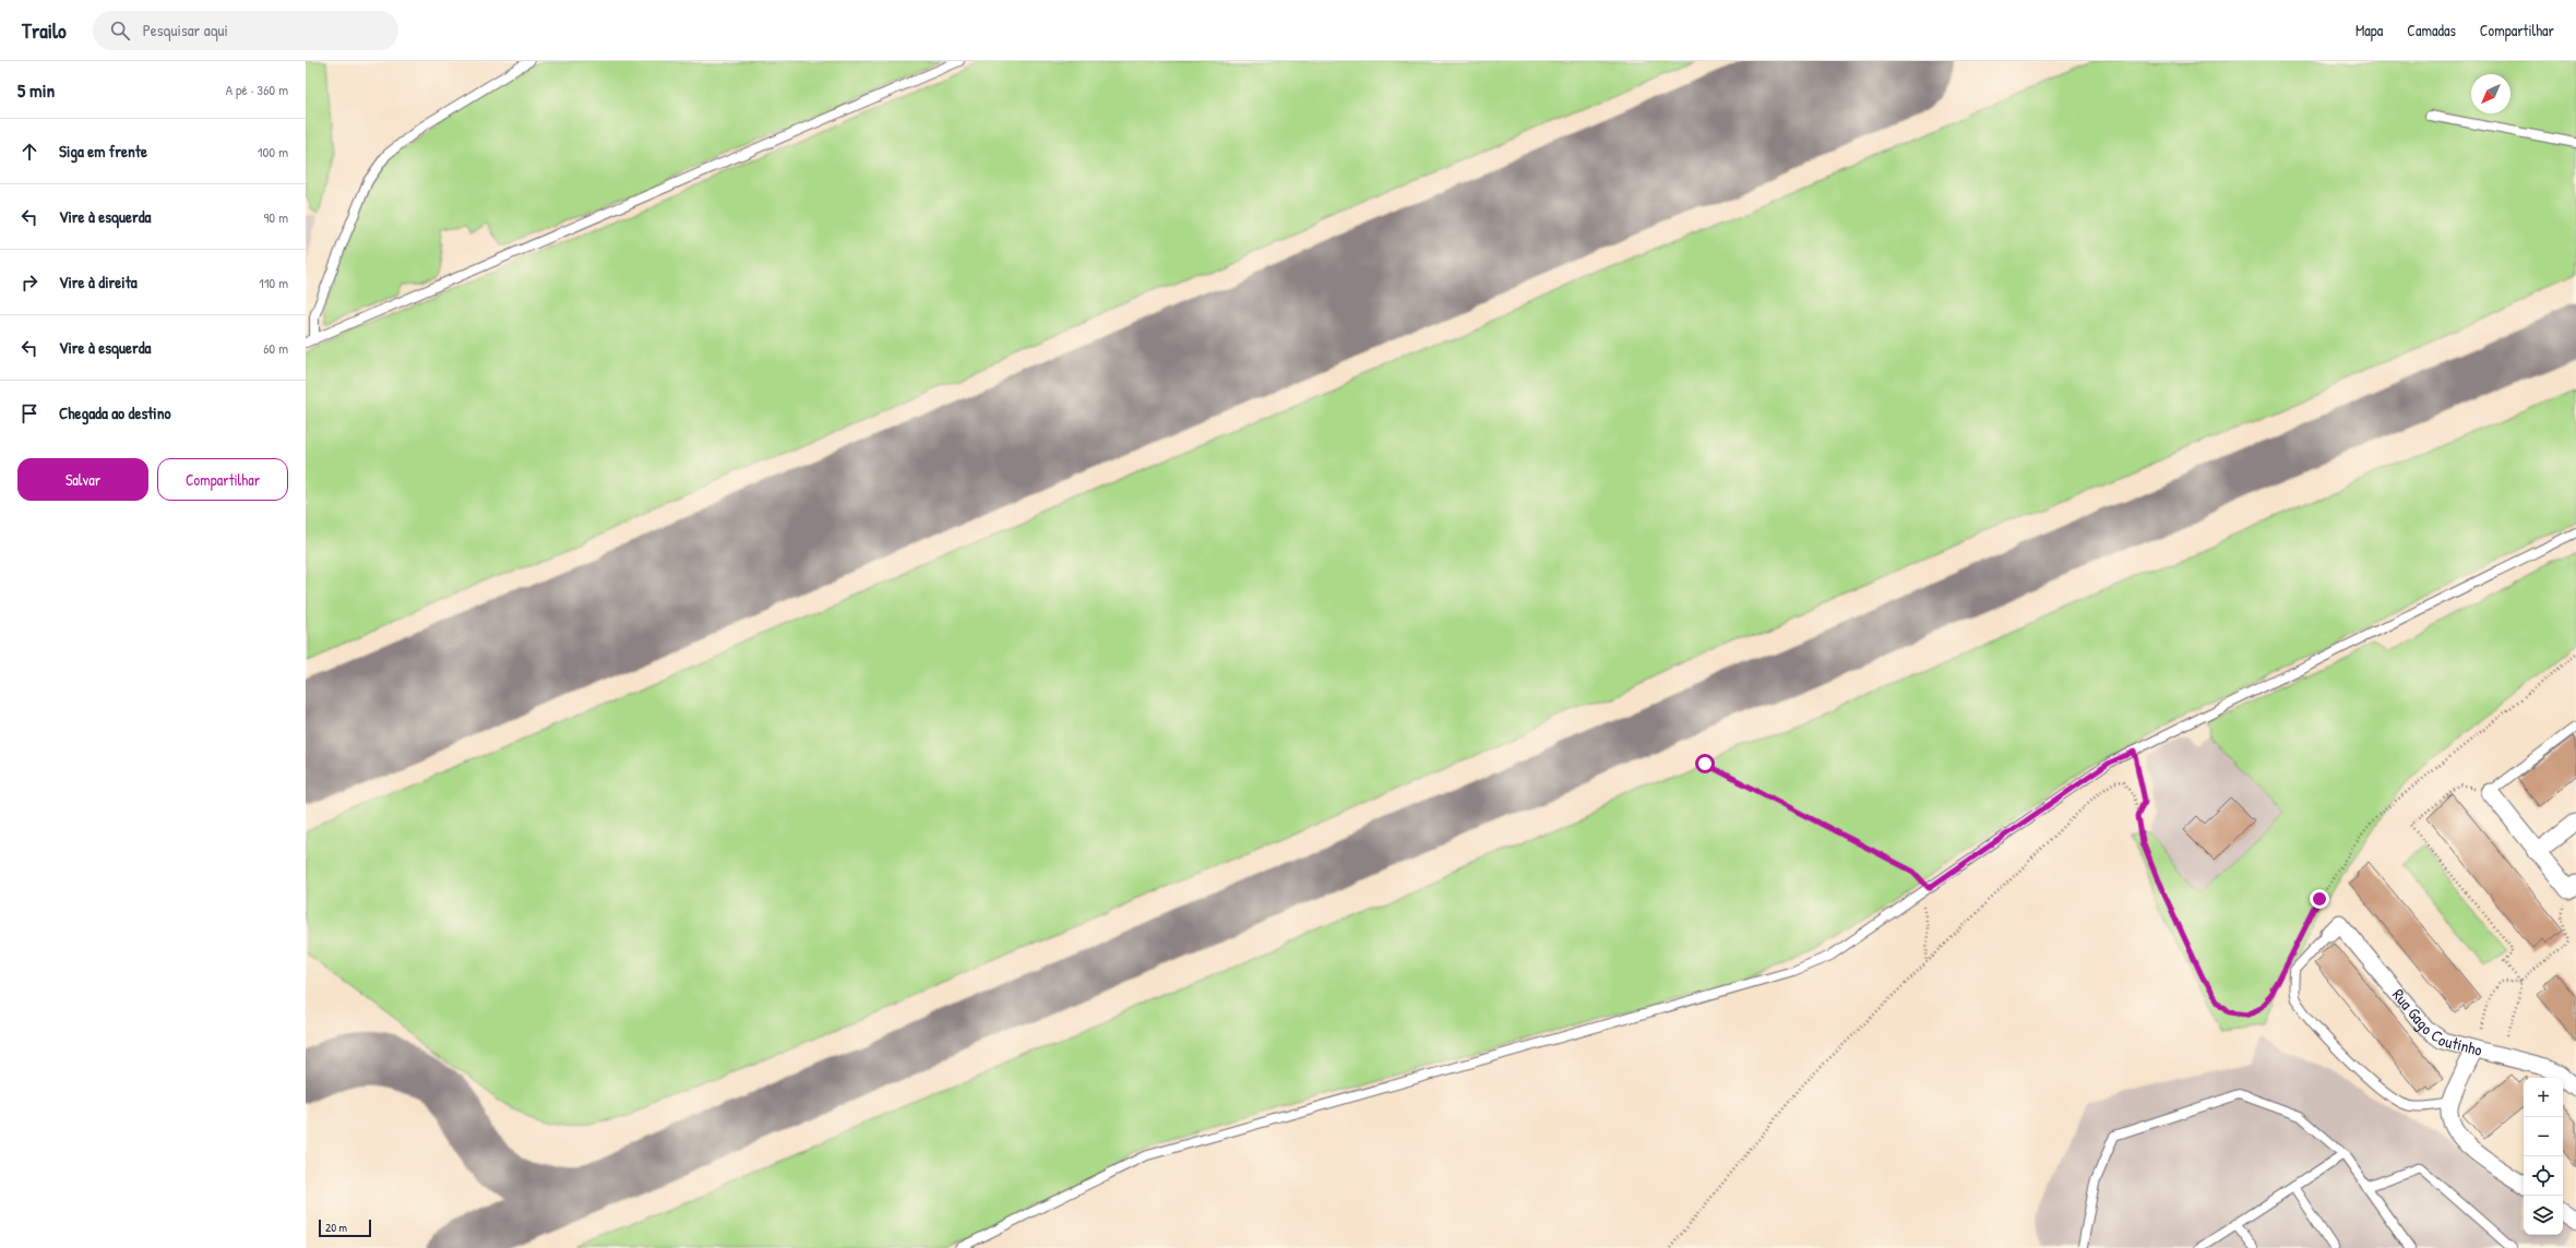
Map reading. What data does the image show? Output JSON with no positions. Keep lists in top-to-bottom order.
{
  "streets": {
    "street": ["Rua Gago Coutinho"]
  },
  "scale_bar": "20 m",
  "north": "bottom left",
  "page": {
    "header": "Trailo",
    "search": "Pesquisar aqui",
    "nav": ["Mapa", "Camadas", "Compartilhar"],
    "heading": ["5 min", "A pé · 360 m"],
    "list": [
      ["Siga em frente", "100 m"],
      ["Vire à esquerda", "90 m"],
      ["Vire à direita", "110 m"],
      ["Vire à esquerda", "60 m"],
      "Chegada ao destino"
    ],
    "buttons": ["Salvar", "Compartilhar"],
    "map_buttons": ["+", "−"],
    "scale": "20 m"
  }
}
